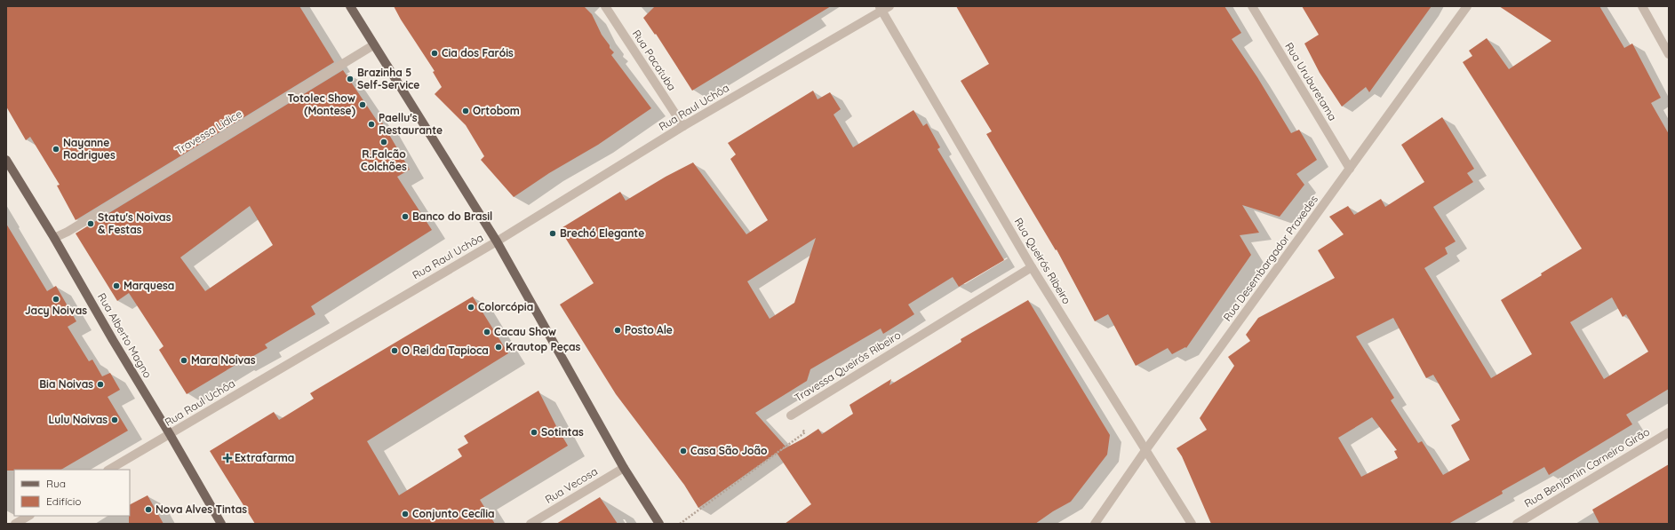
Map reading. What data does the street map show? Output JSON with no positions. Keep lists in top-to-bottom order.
{
  "streets": {
    "main road": ["Rua Alberto Magno"],
    "street": [
      "Rua Pacatuba",
      "Rua Uruburetama",
      "Rua Raul Uchôa",
      "Travessa Lidice",
      "Rua Desembargador Praxedes",
      "Rua Queirós Ribeiro",
      "Travessa Queirós Ribeiro",
      "Rua Benjamin Carneiro Girão",
      "Rua Vecosa"
    ]
  },
  "crossings": [
    ["Rua Pacatuba", "Rua Raul Uchôa"],
    ["Rua Uruburetama", "Rua Desembargador Praxedes"],
    ["Rua Raul Uchôa", "Rua Queirós Ribeiro"],
    ["Rua Raul Uchôa", "Rua Alberto Magno"],
    ["Travessa Lidice", "Rua Alberto Magno"],
    ["Rua Desembargador Praxedes", "Rua Queirós Ribeiro"],
    ["Rua Queirós Ribeiro", "Travessa Queirós Ribeiro"]
  ],
  "places": {
    "other": [
      "Cia dos Faróis",
      "Brazinha 5 Self-Service",
      "Totolec Show (Montese)",
      "Ortobom",
      "Paellu's Restaurante",
      "R.Falcão Colchões",
      "Nayanne Rodrigues",
      "Banco do Brasil",
      "Statu's Noivas & Festas",
      "Brechó Elegante",
      "Marquesa",
      "Jacy Noivas",
      "Colorcópia",
      "Posto Ale",
      "Cacau Show",
      "Krautop Peças",
      "O Rei da Tapioca",
      "Mara Noivas",
      "Bia Noivas",
      "Lulu Noivas",
      "Sotintas",
      "Casa São João",
      "Nova Alves Tintas",
      "Conjunto Cecília"
    ],
    "health": ["Extrafarma"]
  },
  "legend": ["Rua", "Edifício"]
}
